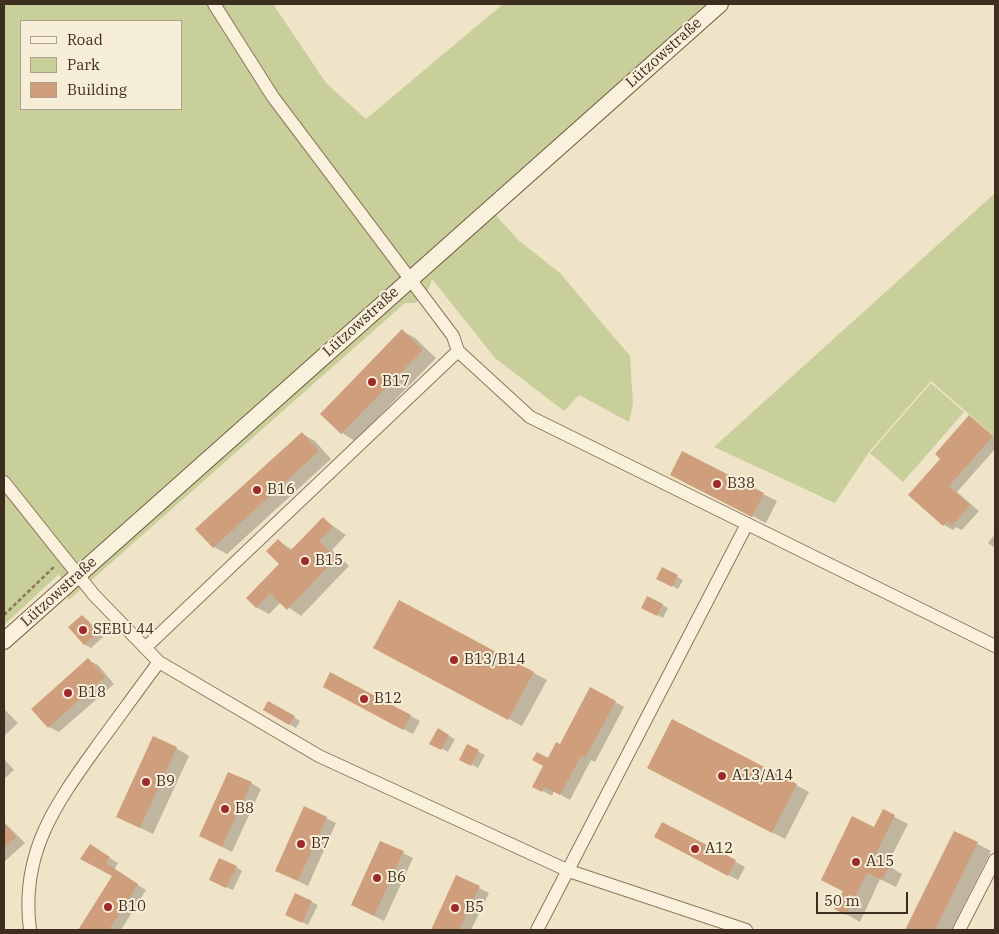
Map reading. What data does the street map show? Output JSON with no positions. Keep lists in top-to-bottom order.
{
  "streets": {
    "street": ["Lützowstraße"]
  },
  "places": [
    "B17",
    "B38",
    "B16",
    "B15",
    "SEBU 44",
    "B13/B14",
    "B18",
    "B12",
    "A13/A14",
    "B9",
    "B8",
    "B7",
    "A12",
    "A15",
    "B6",
    "B10",
    "B5"
  ],
  "legend": ["Road", "Park", "Building"],
  "scale_bar": "50 m"
}
